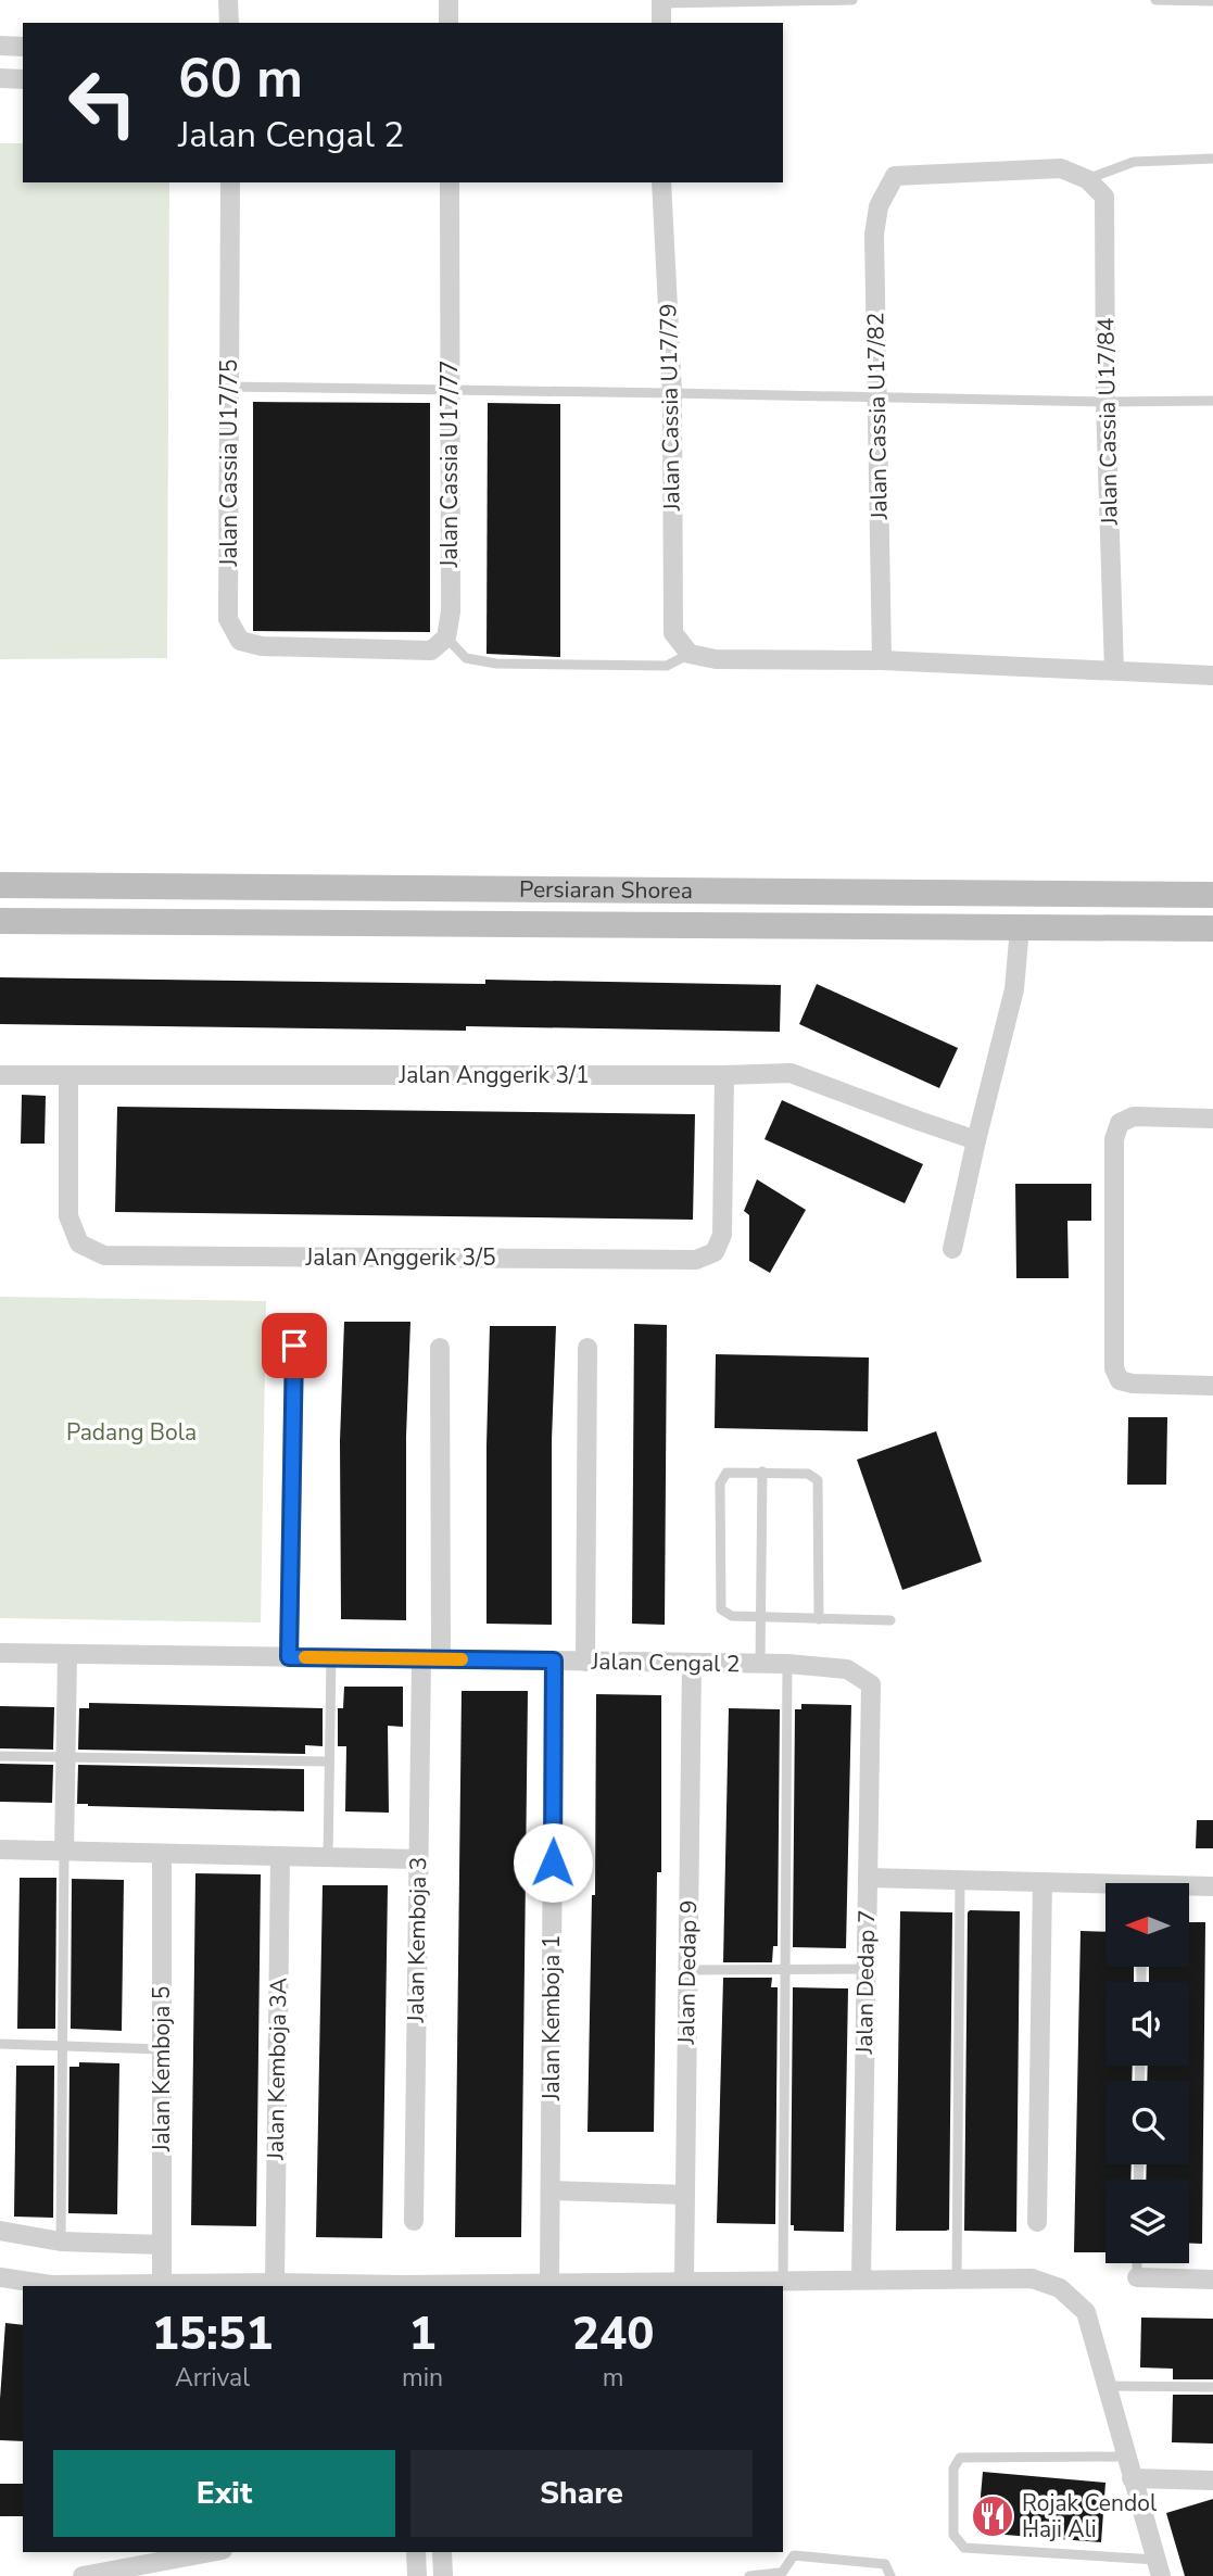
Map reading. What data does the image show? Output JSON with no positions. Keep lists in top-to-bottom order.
{
  "streets": {
    "main road": ["Persiaran Shorea"],
    "street": [
      "Jalan Cassia U17/79",
      "Jalan Cassia U17/82",
      "Jalan Cassia U17/84",
      "Jalan Cassia U17/75",
      "Jalan Cassia U17/77",
      "Jalan Anggerik 3/1",
      "Jalan Anggerik 3/5",
      "Jalan Cengal 2",
      "Jalan Kemboja 3",
      "Jalan Dedap 9",
      "Jalan Dedap 7",
      "Jalan Kemboja 1",
      "Jalan Kemboja 5",
      "Jalan Kemboja 3A"
    ]
  },
  "crossings": [
    ["Jalan Cassia U17/82", "Jalan Cassia U17/84"],
    ["Jalan Cassia U17/75", "Jalan Cassia U17/77"],
    ["Jalan Anggerik 3/1", "Jalan Anggerik 3/5"],
    ["Jalan Cengal 2", "Jalan Kemboja 3"],
    ["Jalan Cengal 2", "Jalan Dedap 9"],
    ["Jalan Cengal 2", "Jalan Dedap 7"],
    ["Jalan Cengal 2", "Jalan Kemboja 1"]
  ],
  "parks": ["Padang Bola"],
  "places": {
    "restaurant": ["Rojak Cendol Haji Ali"]
  },
  "north": "left",
  "page": {
    "turn": ["60 m", "Jalan Cengal 2"],
    "eta": [
      "15:51",
      "Arrival",
      "1",
      "min",
      "240",
      "m"
    ],
    "buttons": ["Exit", "Share"]
  }
}
